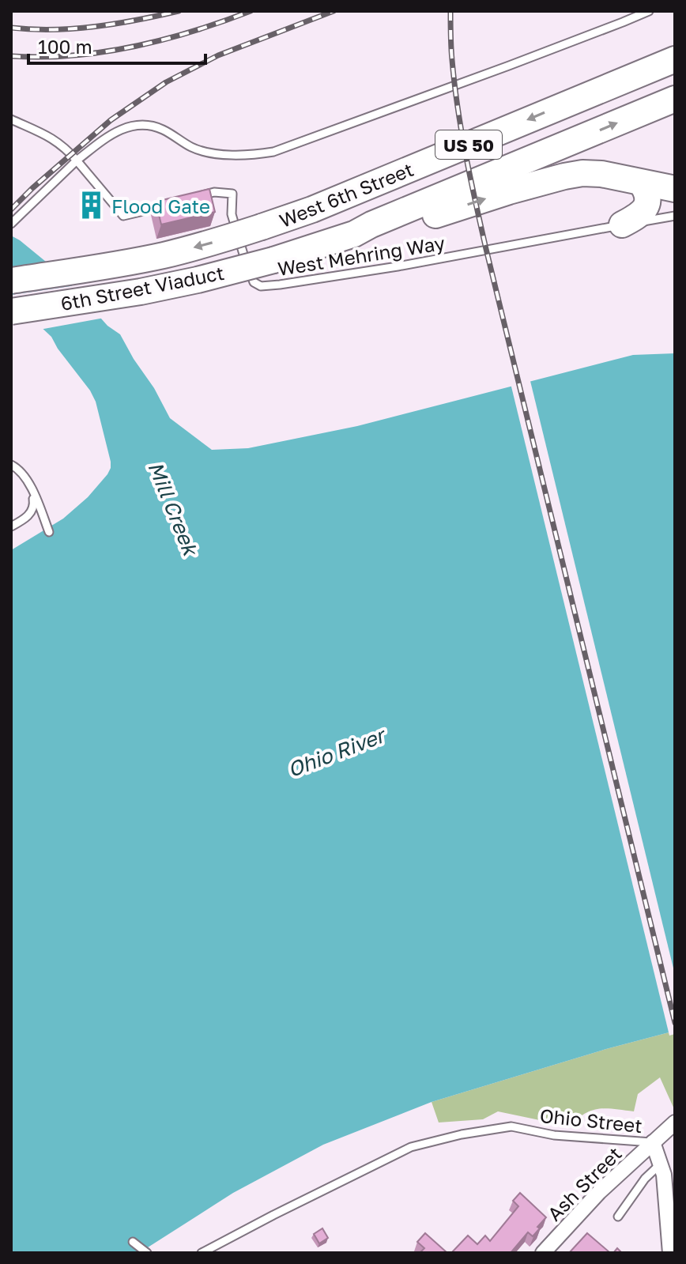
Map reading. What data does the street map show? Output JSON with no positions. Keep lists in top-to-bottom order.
{
  "streets": {
    "highway": ["US 50", "West 6th Street", "6th Street Viaduct"],
    "street": ["Ash Street"],
    "lane": ["West Mehring Way", "Ohio Street"]
  },
  "crossings": [
    ["West 6th Street", "6th Street Viaduct"],
    ["Ohio Street", "Ash Street"]
  ],
  "water": ["Mill Creek", "Ohio River"],
  "places": {
    "building": ["Flood Gate"]
  },
  "scale_bar": "100 m"
}
